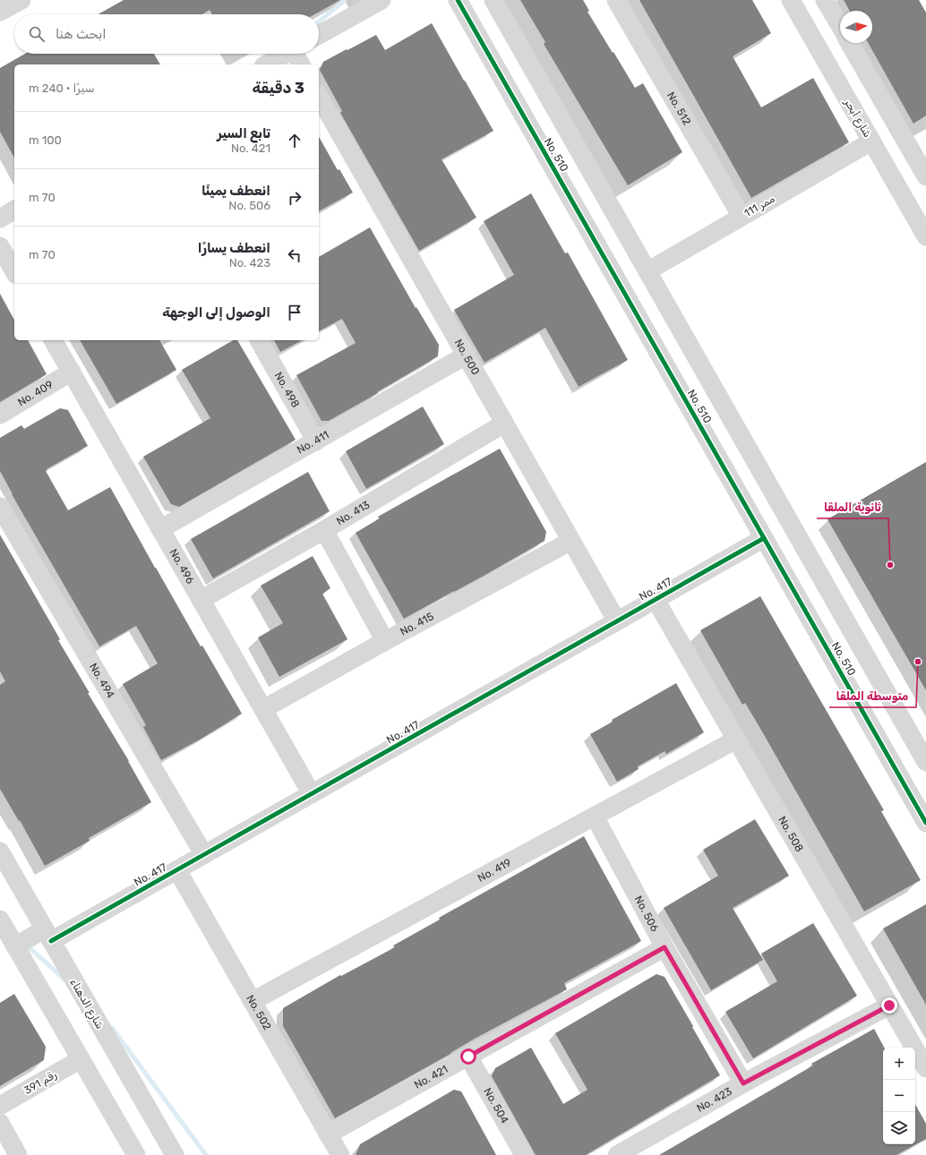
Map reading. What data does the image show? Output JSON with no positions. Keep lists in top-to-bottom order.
{
  "streets": {
    "street": [
      "No. 512",
      "شارع أبحر",
      "No. 510",
      "ممر 111",
      "No. 500",
      "No. 498",
      "No. 409",
      "No. 411",
      "No. 413",
      "No. 496",
      "No. 417",
      "No. 415",
      "No. 494",
      "No. 508",
      "No. 419",
      "No. 506",
      "شارع الدهناء",
      "No. 502",
      "No. 421",
      "رقم 391",
      "No. 423",
      "No. 504"
    ]
  },
  "crossings": [
    ["No. 512", "ممر 111"],
    ["شارع أبحر", "ممر 111"],
    ["No. 510", "ممر 111"],
    ["No. 510", "No. 417"],
    ["No. 500", "No. 411"],
    ["No. 500", "No. 413"],
    ["No. 500", "No. 417"],
    ["No. 500", "No. 415"],
    ["No. 498", "No. 411"],
    ["No. 409", "No. 496"],
    ["No. 411", "No. 496"],
    ["No. 413", "No. 496"],
    ["No. 496", "No. 417"],
    ["No. 496", "No. 415"],
    ["No. 417", "No. 494"],
    ["No. 417", "No. 508"],
    ["No. 417", "شارع الدهناء"],
    ["No. 417", "No. 502"],
    ["No. 508", "No. 419"],
    ["No. 508", "No. 423"],
    ["No. 419", "No. 506"],
    ["No. 419", "No. 502"],
    ["No. 506", "No. 421"],
    ["No. 506", "No. 423"],
    ["No. 502", "No. 421"],
    ["No. 421", "No. 504"]
  ],
  "places": ["ثانوية الملقا", "متوسطة الملقا"],
  "north": "right",
  "page": {
    "search": "ابحث هنا",
    "heading": ["3 دقيقة", "سيرًا · 240 m"],
    "list": [
      ["تابع السير", "No. 421", "100 m"],
      ["انعطف يمينًا", "No. 506", "70 m"],
      ["انعطف يسارًا", "No. 423", "70 m"],
      "الوصول إلى الوجهة"
    ],
    "map_buttons": ["+", "−"]
  }
}
